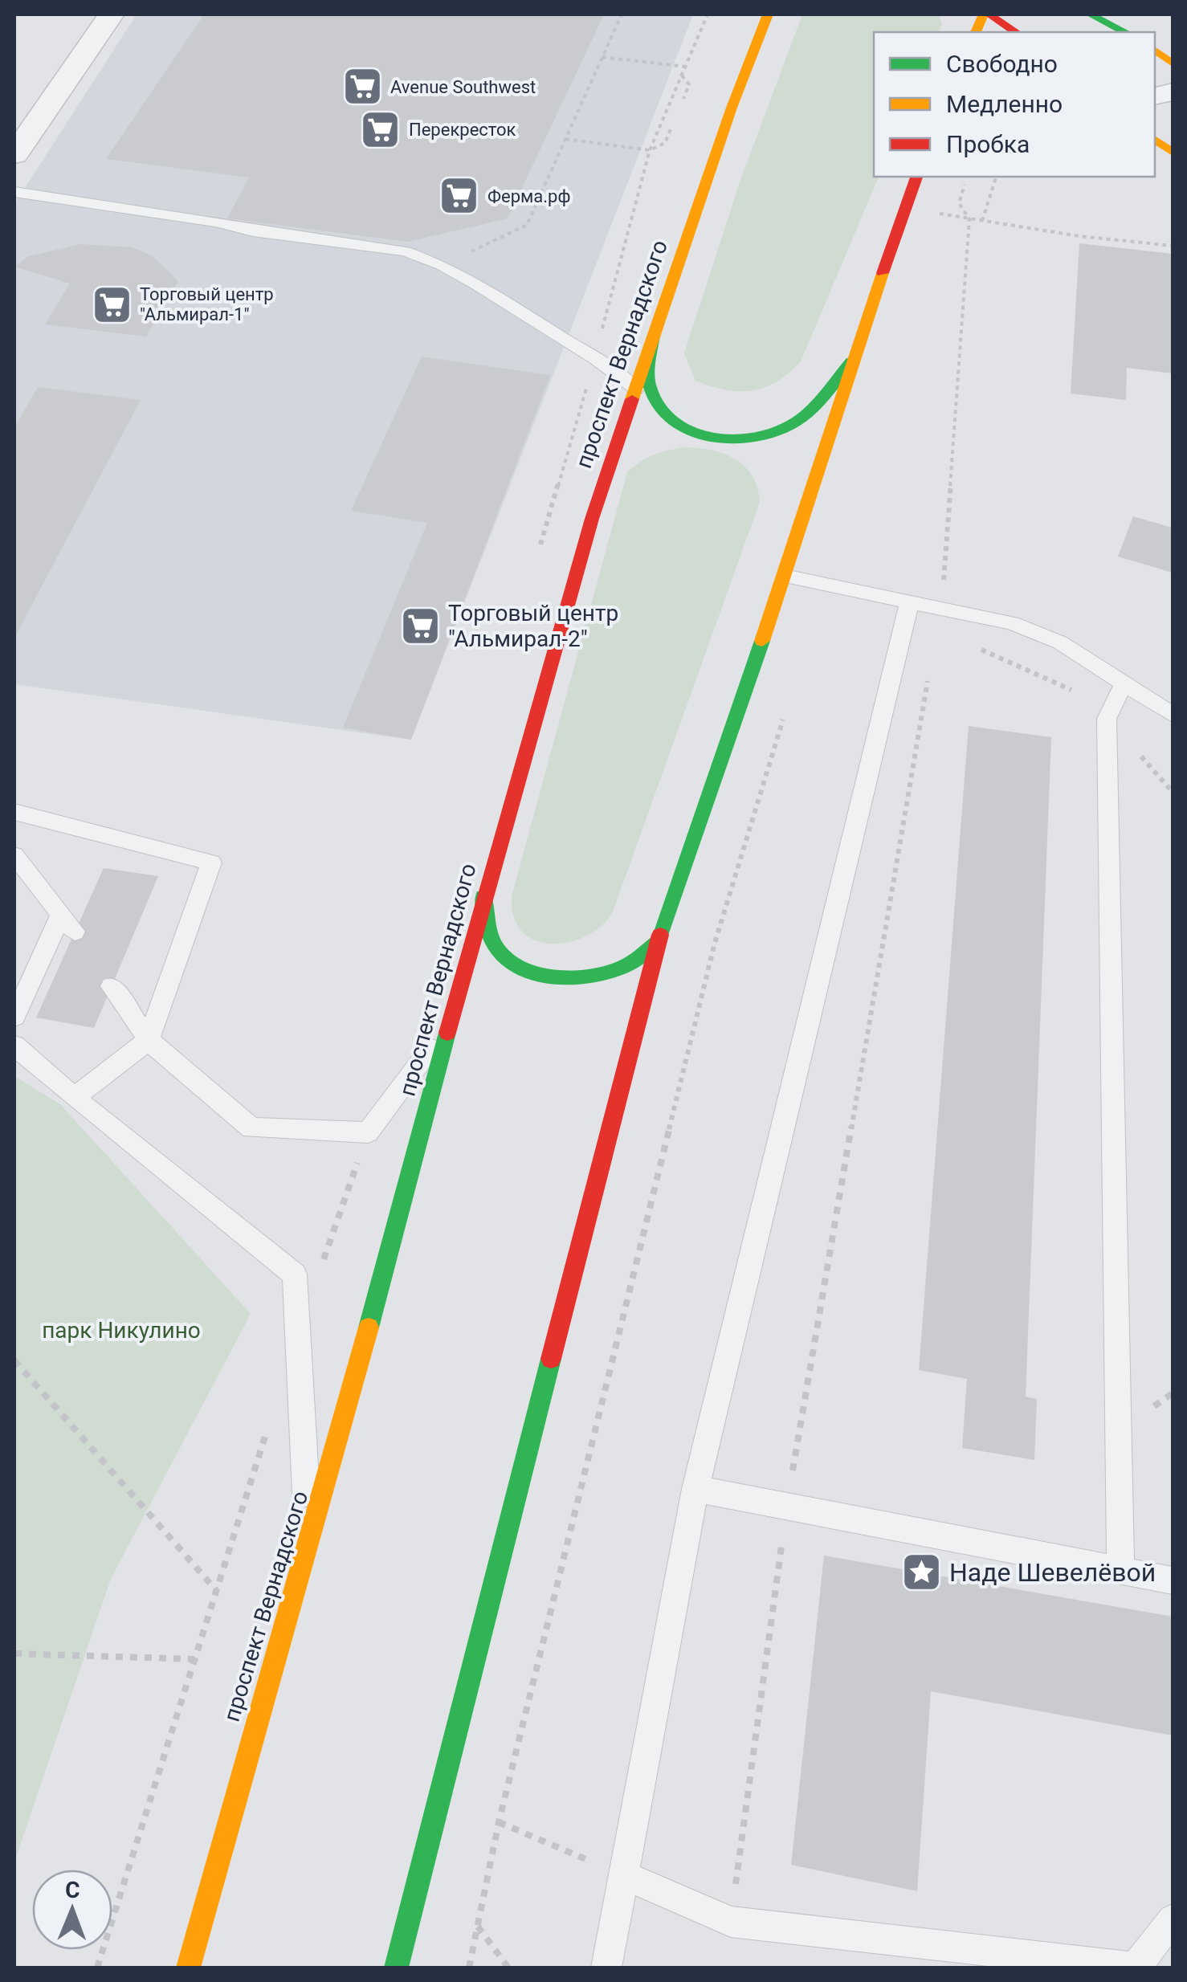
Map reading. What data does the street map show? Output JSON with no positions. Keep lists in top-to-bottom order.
{
  "streets": {
    "main road": ["проспект Вернадского"]
  },
  "parks": ["парк Никулино"],
  "places": {
    "supermarket": [
      "Avenue Southwest",
      "Перекресток",
      "Ферма.рф",
      "Торговый центр \"Альмирал-1\"",
      "Торговый центр \"Альмирал-2\""
    ],
    "place": ["Наде Шевелёвой"]
  },
  "legend": ["Свободно", "Медленно", "Пробка"],
  "north": "top"
}
